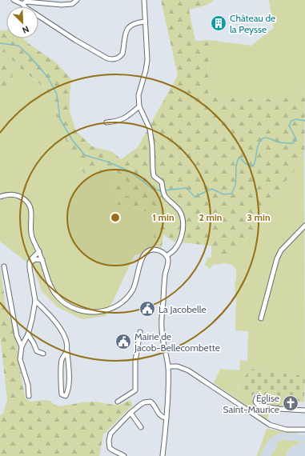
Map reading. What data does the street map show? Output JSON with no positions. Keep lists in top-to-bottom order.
{
  "places": {
    "building": ["Château de la Peysse"],
    "public building": ["La Jacobelle", "Mairie de Jacob-Bellecombette"],
    "church": ["Église Saint-Maurice"]
  },
  "north": "bottom right",
  "rings": ["1 min", "2 min", "3 min"]
}
